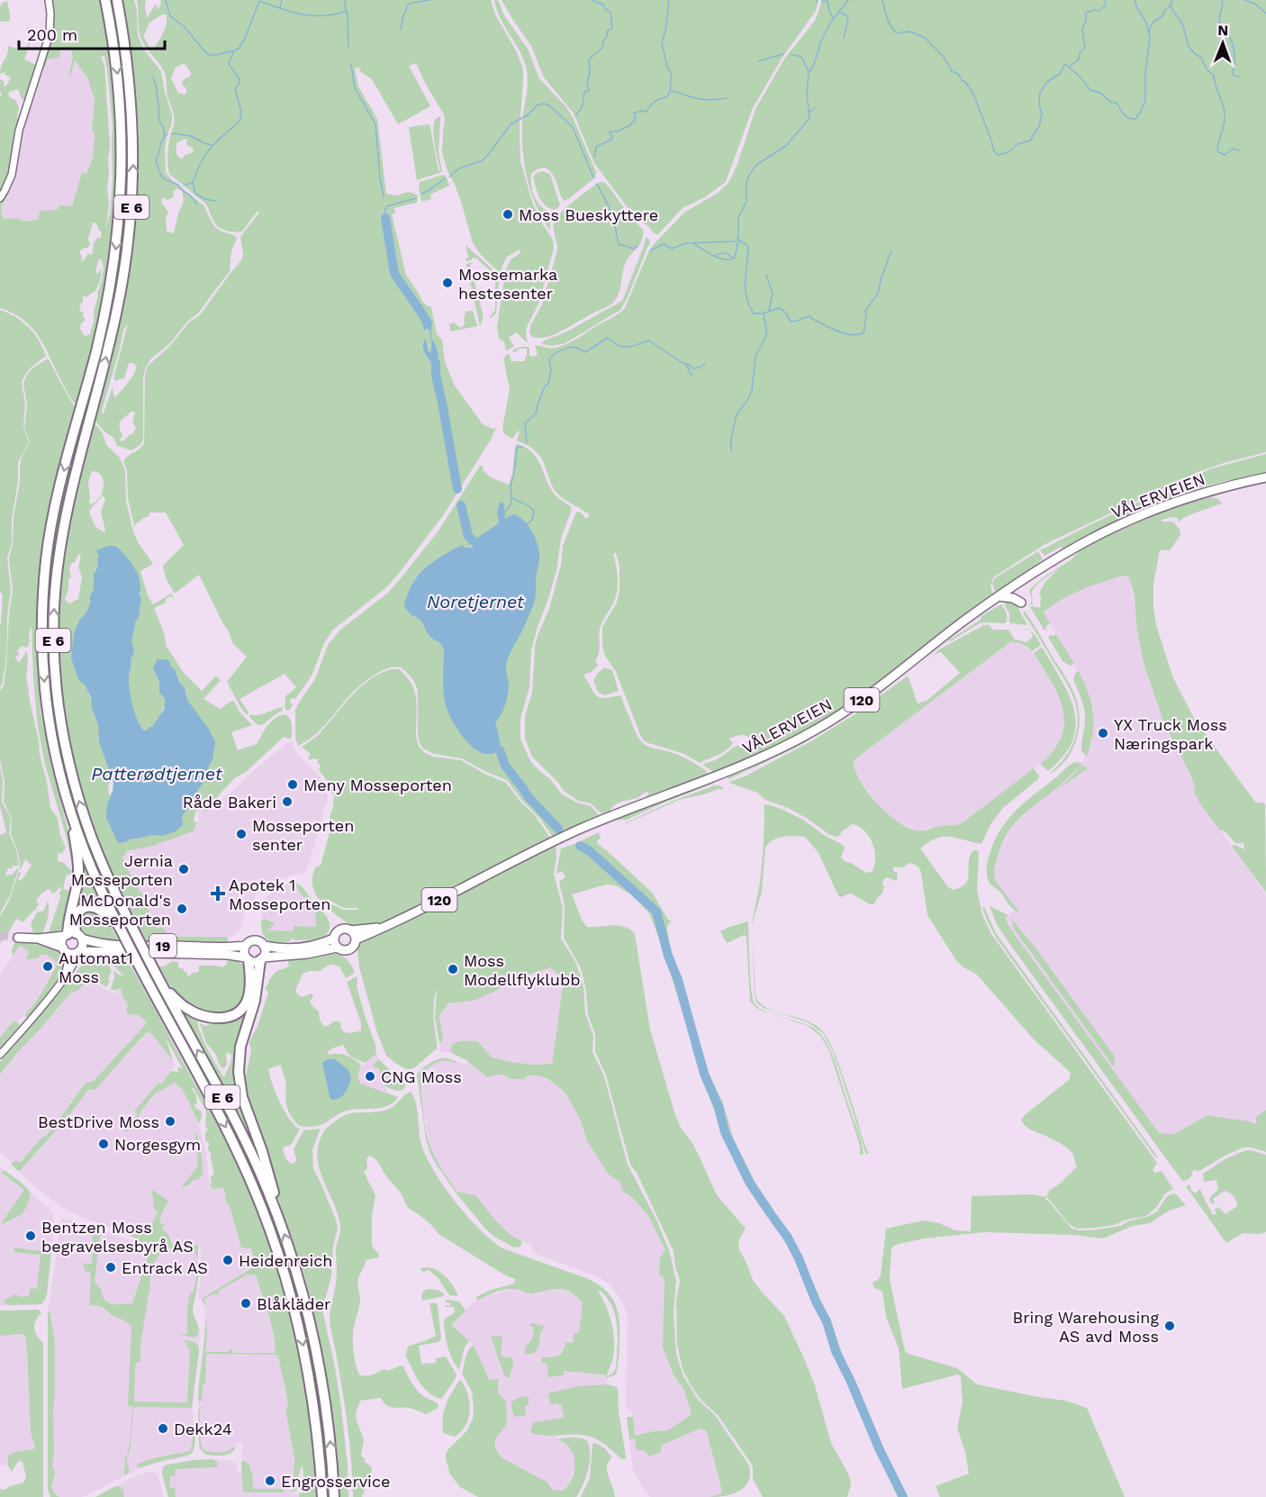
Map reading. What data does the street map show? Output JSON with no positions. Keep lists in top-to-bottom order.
{
  "streets": {
    "highway": ["E 6"],
    "main road": ["VÅLERVEIEN", "120", "19"]
  },
  "crossings": [
    ["E 6", "120"],
    ["E 6", "19"],
    ["VÅLERVEIEN", "120"],
    ["120", "19"]
  ],
  "water": ["Noretjernet", "Patterødtjernet"],
  "places": {
    "other": [
      "Moss Bueskyttere",
      "Mossemarka hestesenter",
      "YX Truck Moss Næringspark",
      "Meny Mosseporten",
      "Råde Bakeri",
      "Mosseporten senter",
      "Jernia Mosseporten",
      "McDonald's Mosseporten",
      "Automat1 Moss",
      "Moss Modellflyklubb",
      "CNG Moss",
      "BestDrive Moss",
      "Norgesgym",
      "Bentzen Moss begravelsesbyrå AS",
      "Heidenreich",
      "Entrack AS",
      "Blåkläder",
      "Bring Warehousing AS avd Moss",
      "Dekk24",
      "Engrosservice"
    ],
    "health": ["Apotek 1 Mosseporten"]
  },
  "scale_bar": "200 m",
  "north": "top"
}
